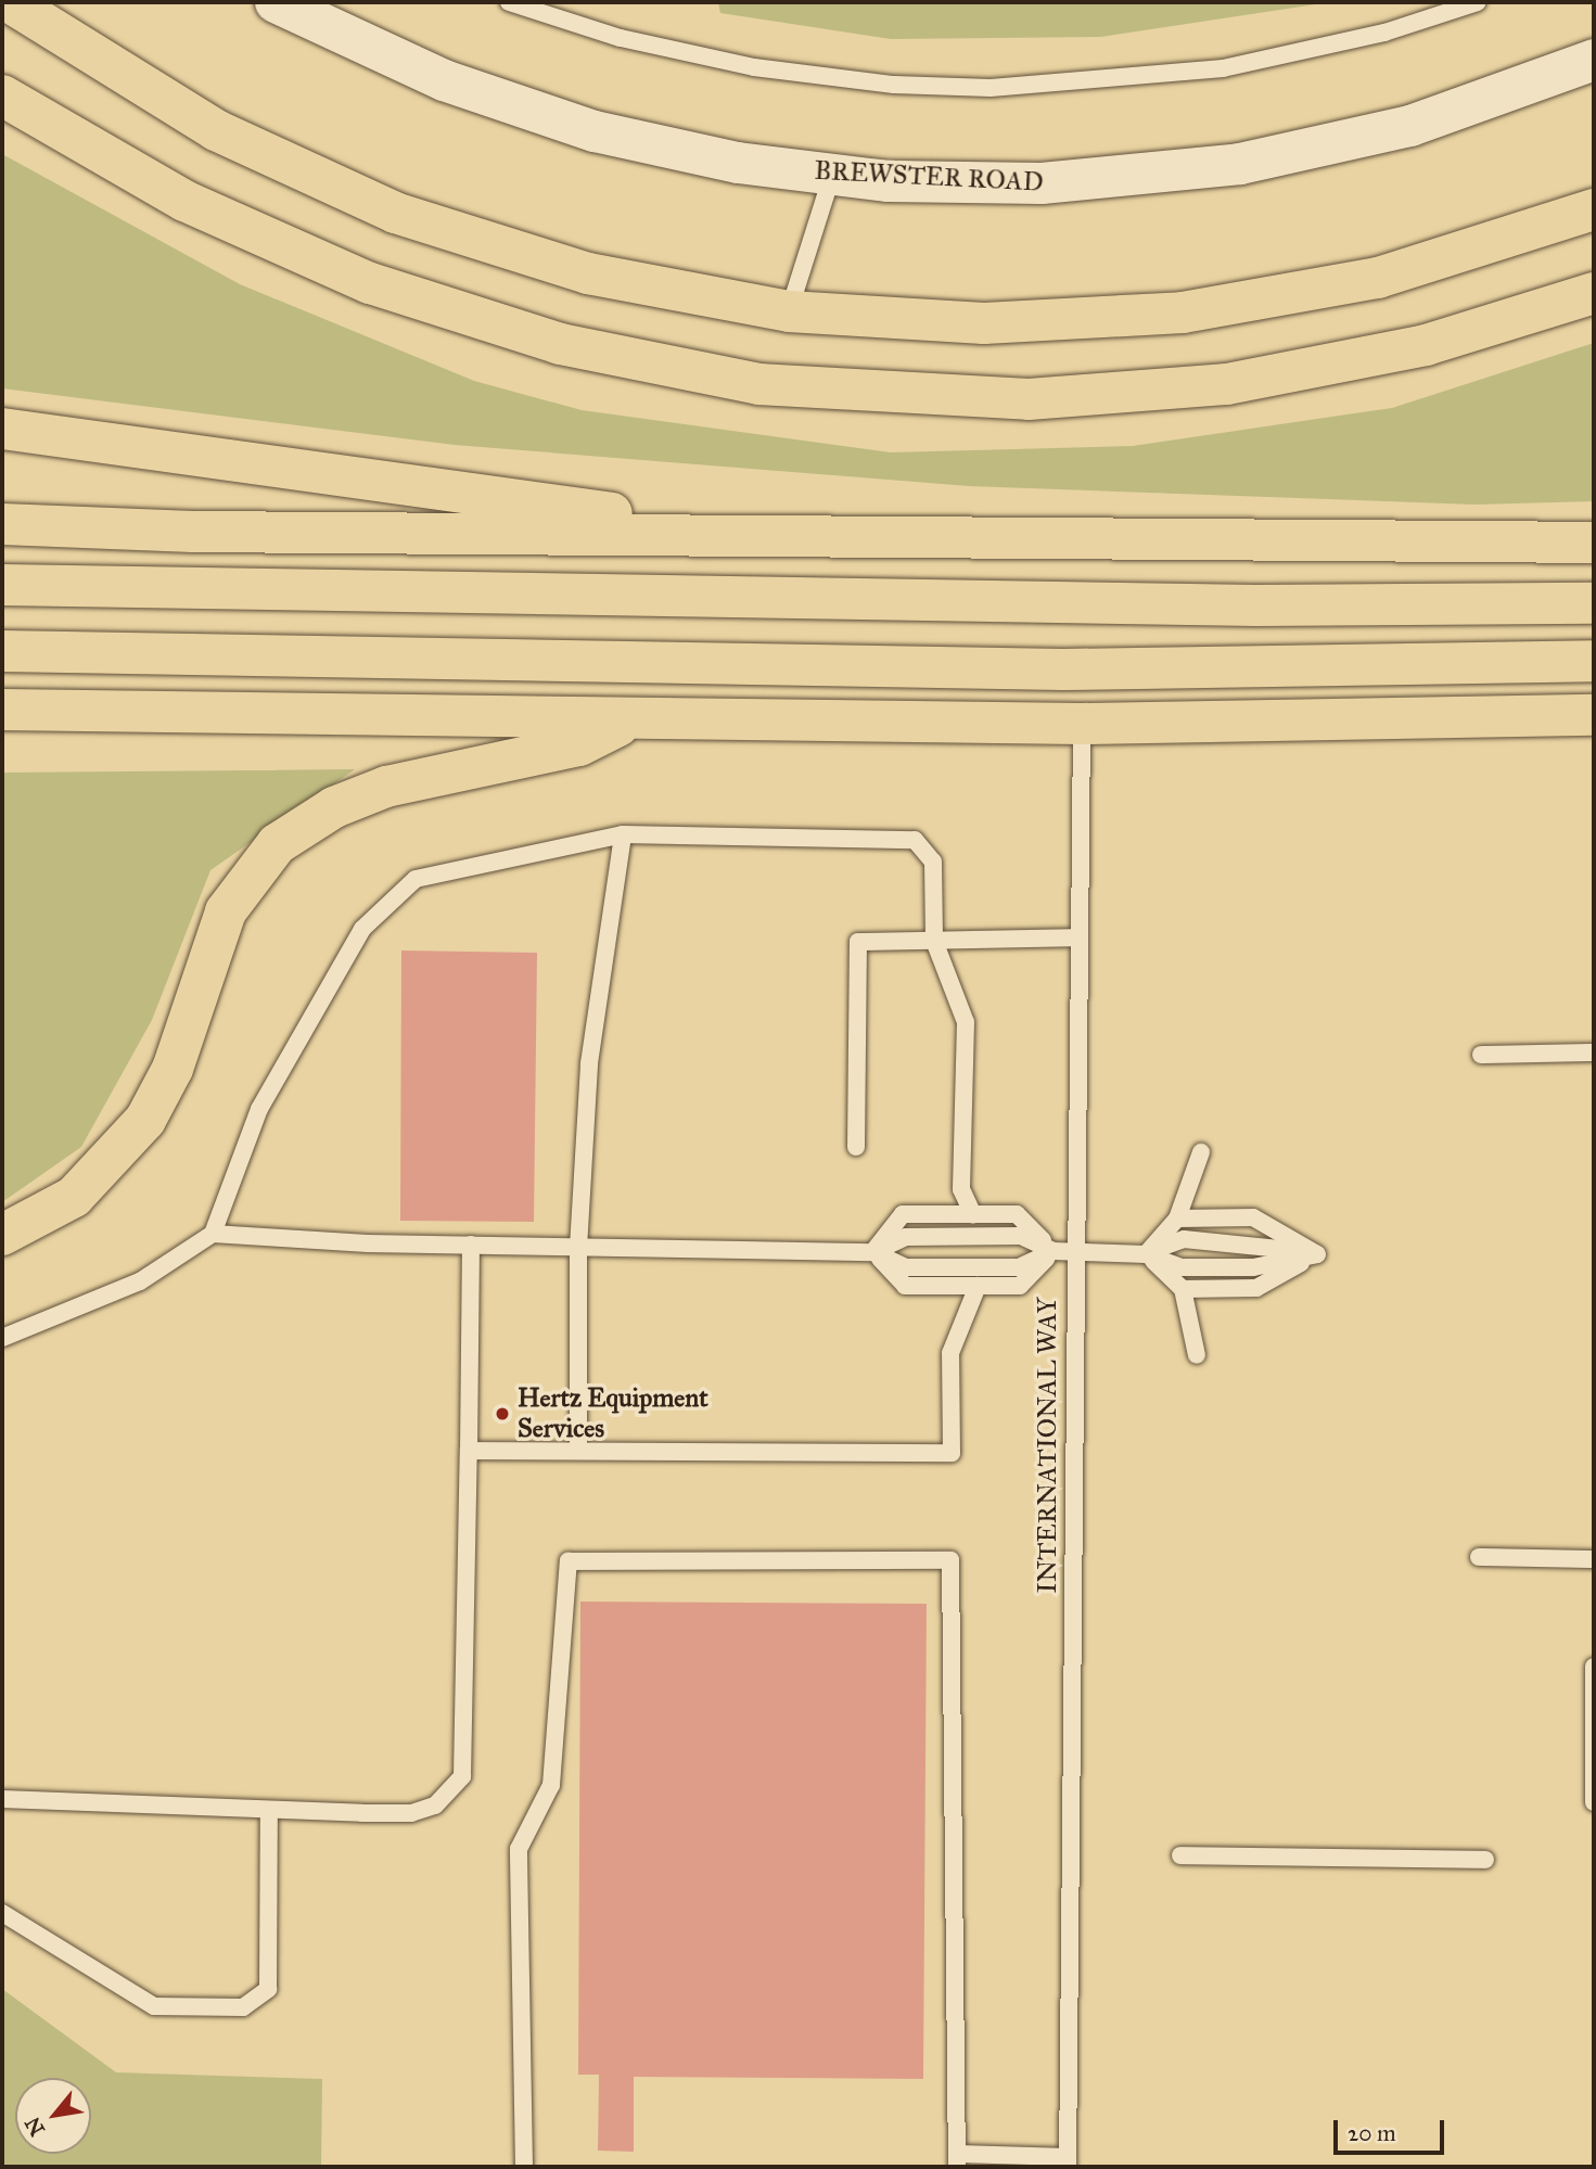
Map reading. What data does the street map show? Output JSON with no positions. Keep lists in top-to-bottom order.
{
  "streets": {
    "street": ["BREWSTER ROAD"],
    "lane": ["INTERNATIONAL WAY"]
  },
  "places": ["Hertz Equipment Services"],
  "scale_bar": "20 m",
  "north": "bottom left"
}
